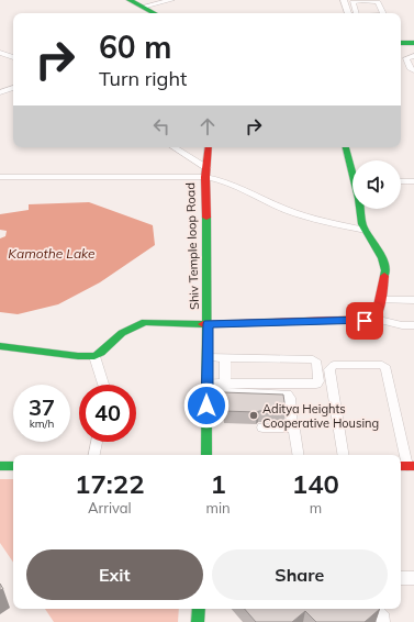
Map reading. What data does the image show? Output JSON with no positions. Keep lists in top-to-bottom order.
{
  "streets": {
    "street": ["Shiv Temple loop Road"]
  },
  "water": ["Kamothe Lake"],
  "places": ["Aditya Heights Cooperative Housing"],
  "page": {
    "turn": ["60 m", "Turn right"],
    "speed": "37 km/h",
    "limit": "40",
    "eta": [
      "17:22",
      "Arrival",
      "1",
      "min",
      "140",
      "m"
    ],
    "buttons": ["Exit", "Share"]
  }
}
